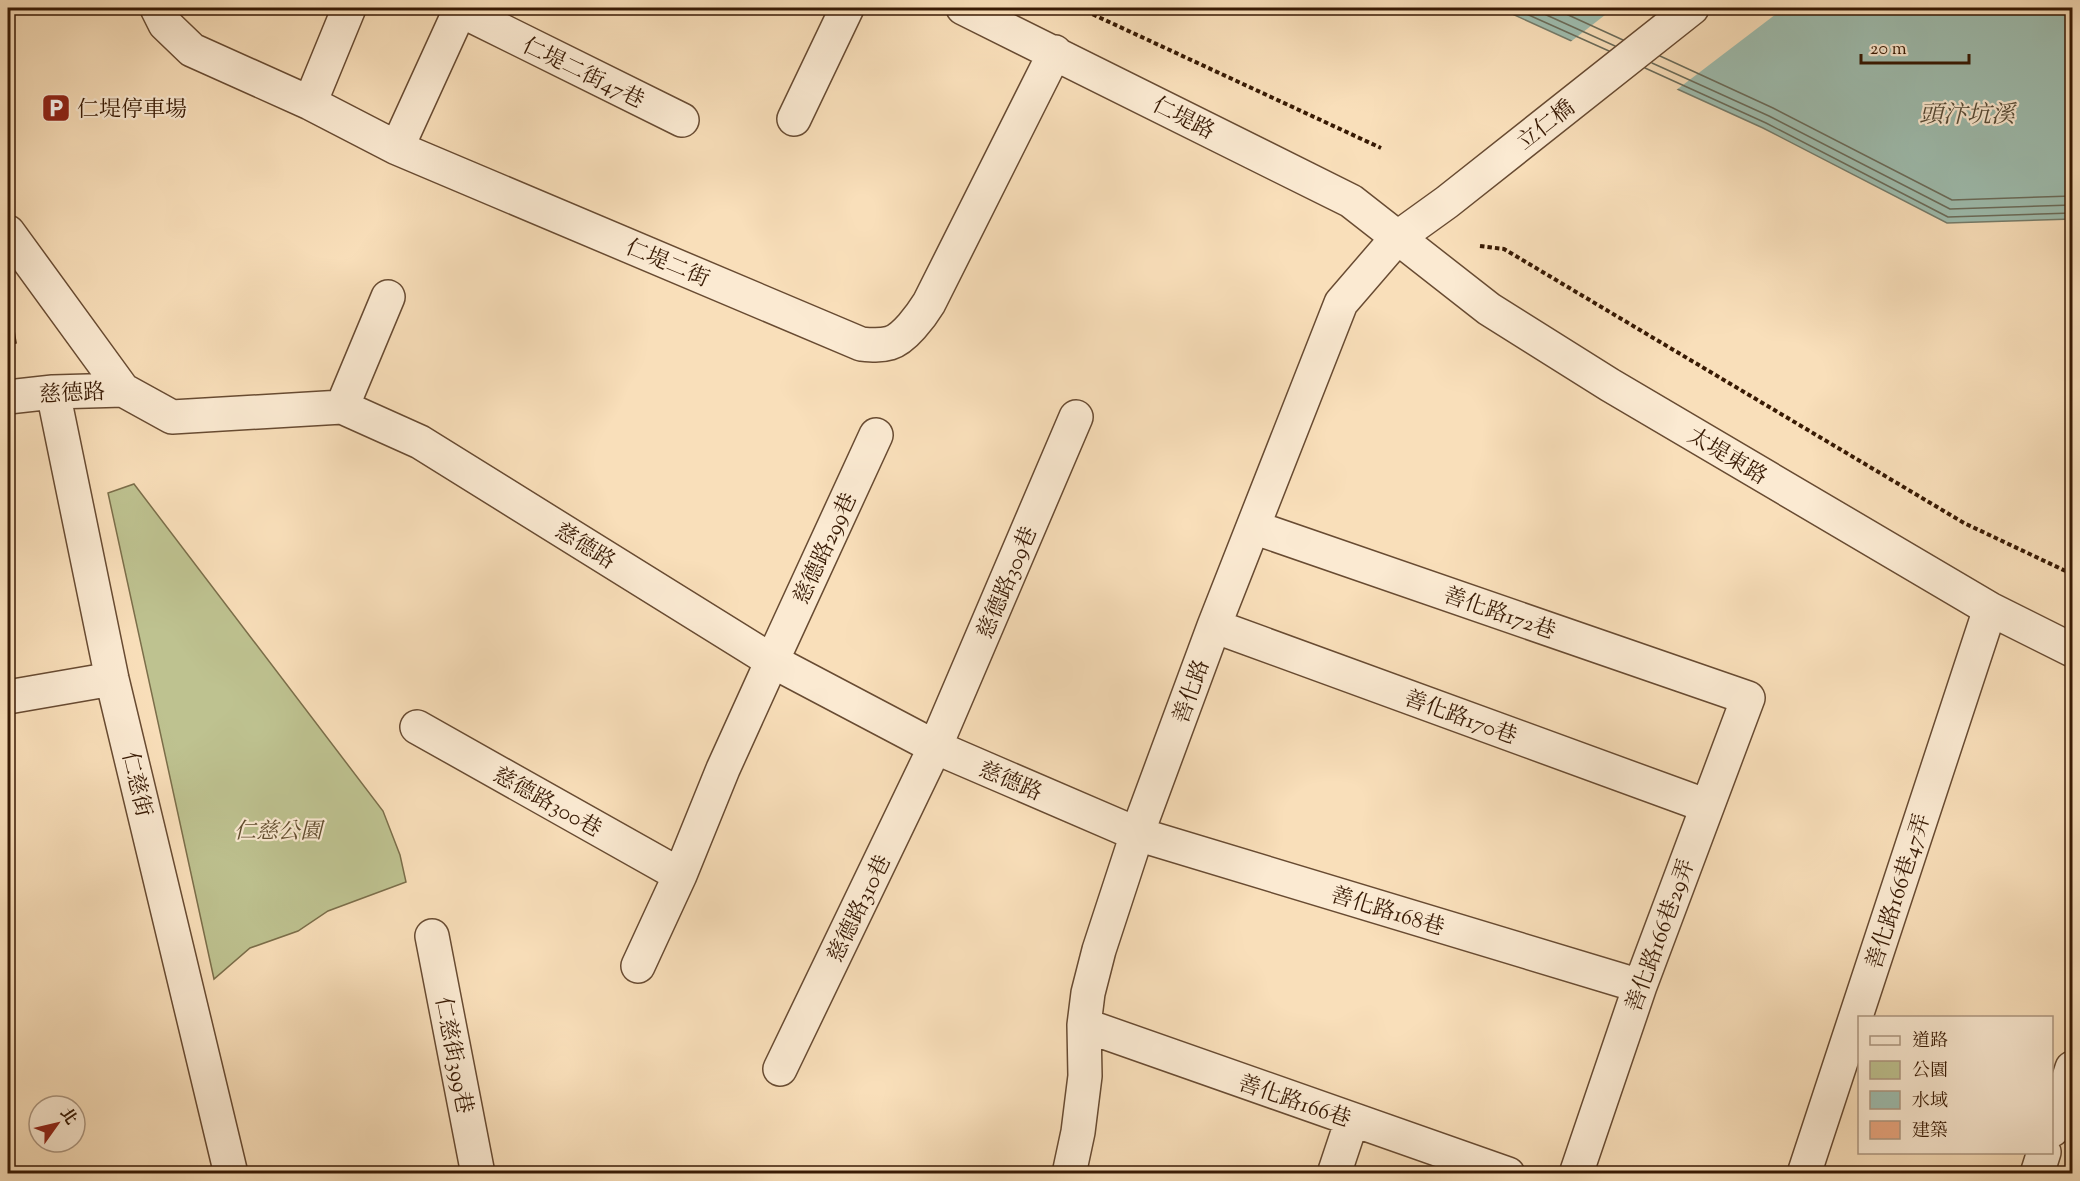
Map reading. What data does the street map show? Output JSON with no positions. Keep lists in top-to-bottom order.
{
  "streets": {
    "street": [
      "仁堤二街47巷",
      "仁堤路",
      "立仁橋",
      "仁堤二街",
      "慈德路",
      "太堤東路",
      "慈德路299巷",
      "慈德路309巷",
      "善化路172巷",
      "善化路",
      "善化路170巷",
      "仁慈街",
      "慈德路300巷",
      "善化路166巷47弄",
      "慈德路310巷",
      "善化路168巷",
      "善化路166巷29弄",
      "仁慈街399巷",
      "善化路166巷"
    ]
  },
  "crossings": [
    ["仁堤二街47巷", "仁堤二街"],
    ["仁堤路", "立仁橋"],
    ["仁堤路", "仁堤二街"],
    ["仁堤路", "太堤東路"],
    ["仁堤路", "善化路"],
    ["立仁橋", "太堤東路"],
    ["立仁橋", "善化路"],
    ["慈德路", "慈德路299巷"],
    ["慈德路", "慈德路309巷"],
    ["慈德路", "善化路"],
    ["慈德路", "仁慈街"],
    ["慈德路", "慈德路310巷"],
    ["慈德路", "善化路168巷"],
    ["太堤東路", "善化路"],
    ["太堤東路", "善化路166巷47弄"],
    ["慈德路309巷", "慈德路310巷"],
    ["善化路172巷", "善化路"],
    ["善化路172巷", "善化路166巷29弄"],
    ["善化路", "善化路170巷"],
    ["善化路", "善化路168巷"],
    ["善化路", "善化路166巷"],
    ["善化路170巷", "善化路166巷29弄"],
    ["善化路168巷", "善化路166巷29弄"]
  ],
  "water": ["頭汴坑溪"],
  "parks": ["仁慈公園"],
  "places": {
    "parking": ["仁堤停車場"]
  },
  "legend": [
    "道路",
    "公園",
    "水域",
    "建築"
  ],
  "scale_bar": "20 m",
  "north": "top right"
}
